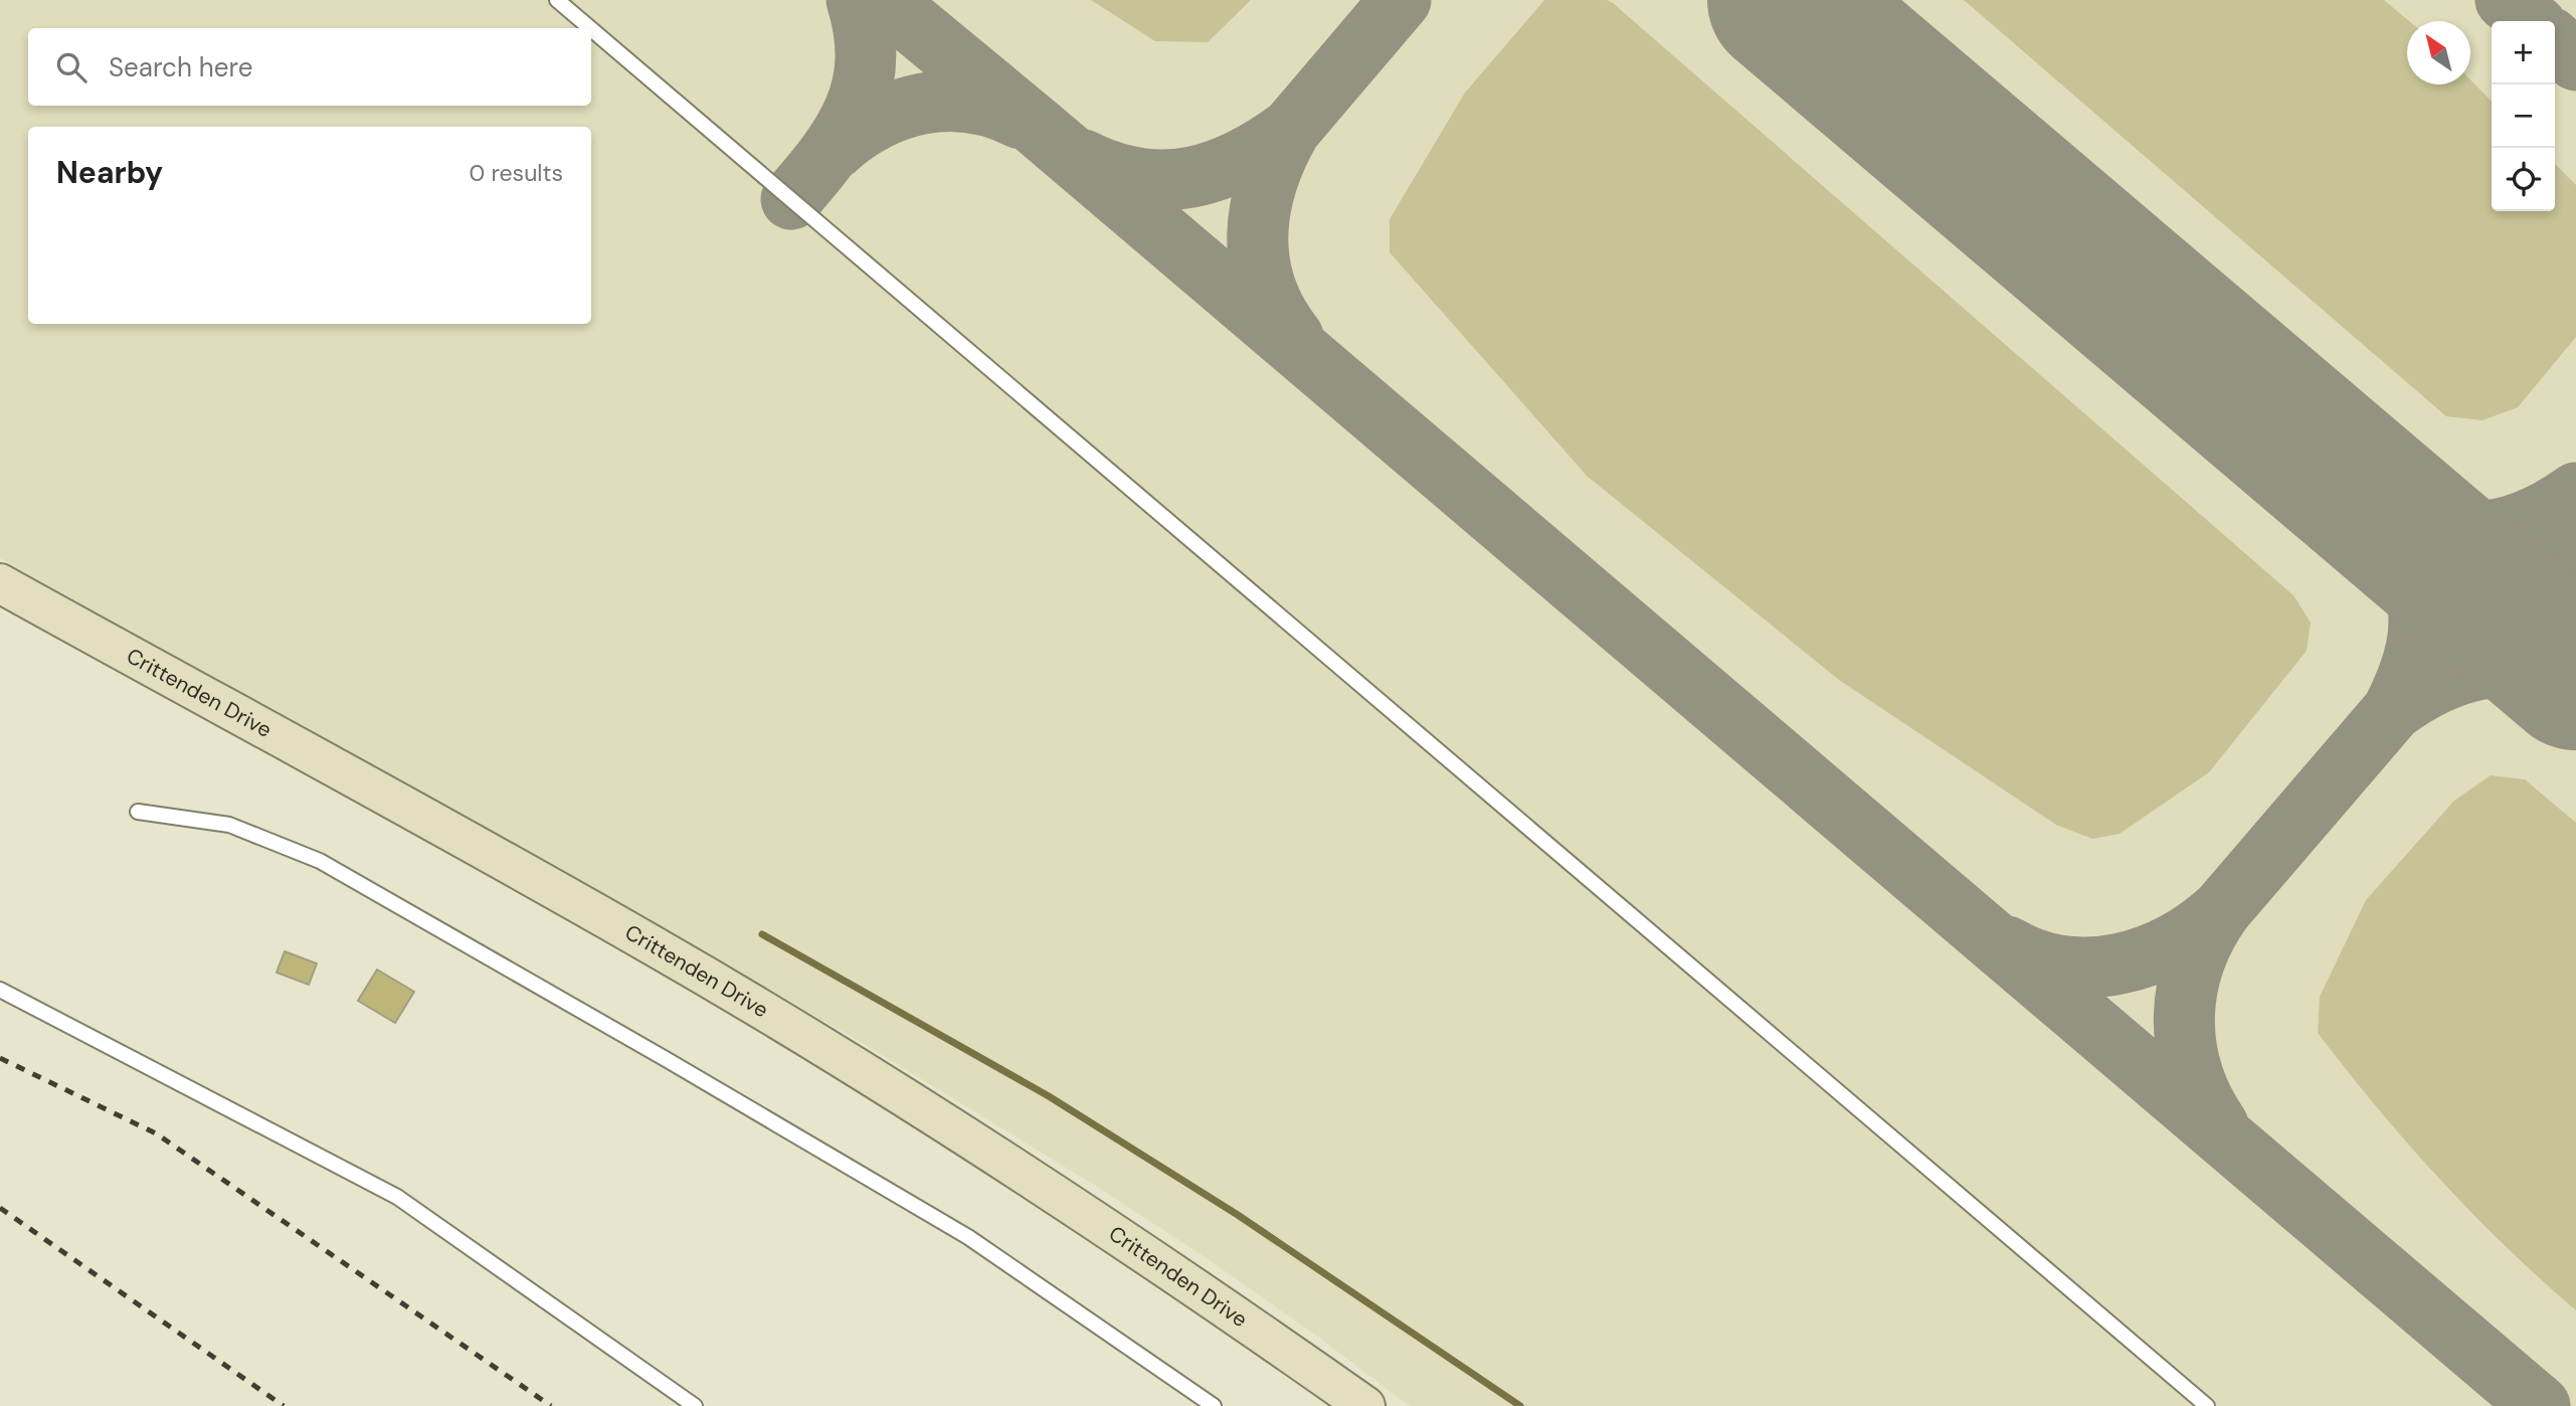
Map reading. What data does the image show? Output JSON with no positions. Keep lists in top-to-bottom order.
{
  "streets": {
    "street": ["Crittenden Drive"]
  },
  "north": "top left",
  "page": {
    "map_buttons": ["+", "−"],
    "search": "Search here",
    "heading": ["Nearby", "0 results"]
  }
}
